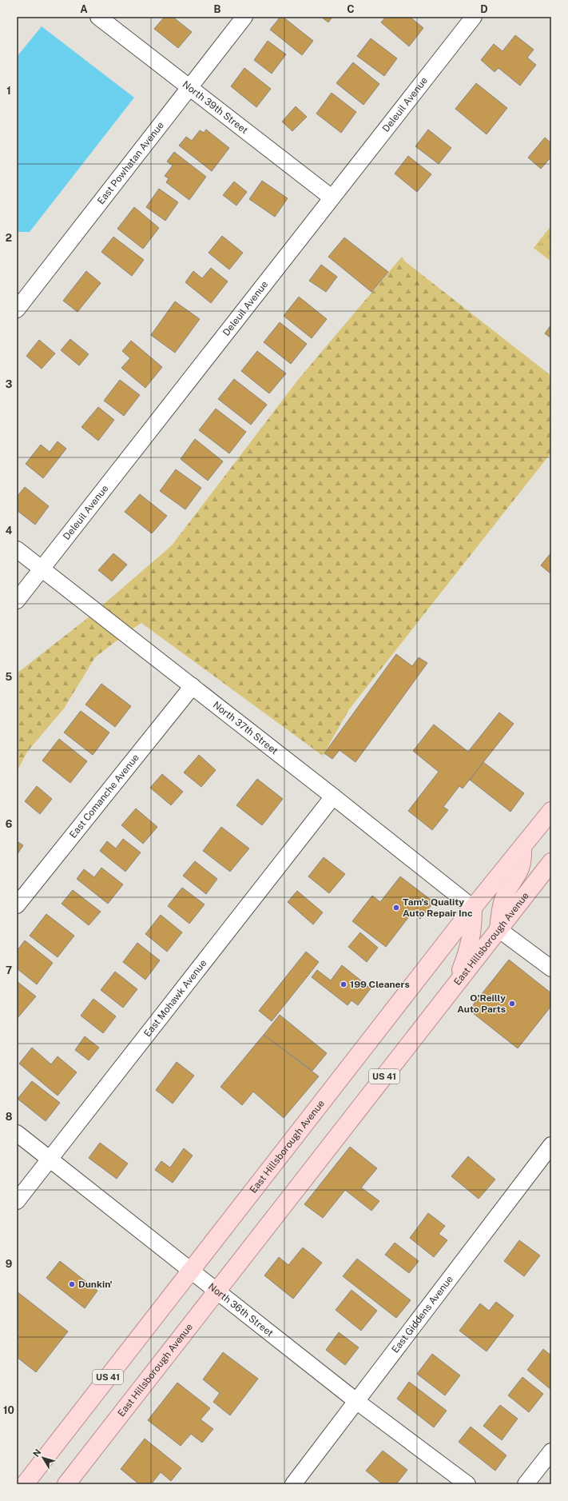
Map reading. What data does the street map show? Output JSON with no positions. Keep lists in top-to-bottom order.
{
  "streets": {
    "main road": ["East Hillsborough Avenue", "US 41"],
    "street": [
      "Deleuil Avenue",
      "North 39th Street",
      "East Powhatan Avenue",
      "North 37th Street",
      "East Comanche Avenue",
      "East Mohawk Avenue",
      "North 36th Street",
      "East Giddens Avenue"
    ]
  },
  "crossings": [
    ["Deleuil Avenue", "North 39th Street"],
    ["Deleuil Avenue", "North 37th Street"],
    ["North 39th Street", "East Powhatan Avenue"],
    ["North 37th Street", "East Comanche Avenue"],
    ["North 37th Street", "East Hillsborough Avenue"],
    ["North 37th Street", "East Mohawk Avenue"],
    ["East Hillsborough Avenue", "North 36th Street"],
    ["East Mohawk Avenue", "North 36th Street"],
    ["North 36th Street", "East Giddens Avenue"]
  ],
  "places": [
    "Tam's Quality Auto Repair Inc",
    "199 Cleaners",
    "O'Reilly Auto Parts",
    "Dunkin'"
  ],
  "north": "top left",
  "grid": {
    "columns": [
      "A",
      "B",
      "C",
      "D"
    ],
    "rows": [
      "1",
      "2",
      "3",
      "4",
      "5",
      "6",
      "7",
      "8",
      "9",
      "10"
    ]
  }
}
